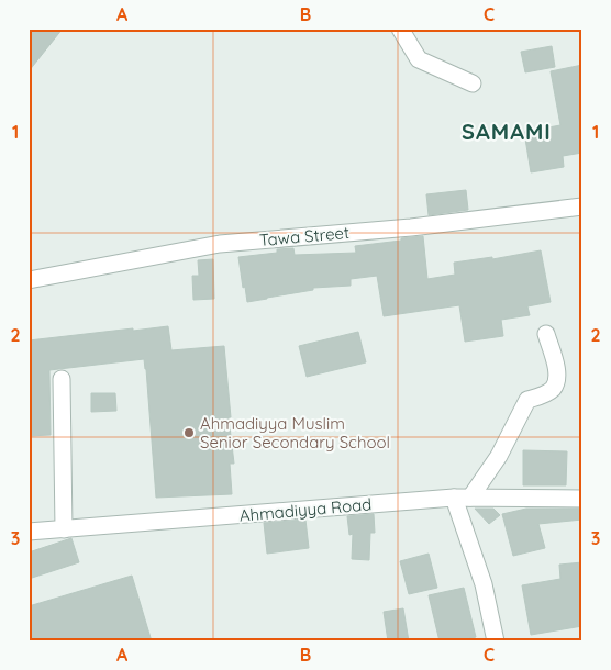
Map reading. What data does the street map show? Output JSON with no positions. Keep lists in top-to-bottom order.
{
  "streets": {
    "street": ["Tawa Street", "Ahmadiyya Road"]
  },
  "districts": ["SAMAMI"],
  "places": ["Ahmadiyya Muslim Senior Secondary School"],
  "grid": {
    "columns": ["A", "B", "C"],
    "rows": ["1", "2", "3"]
  }
}
